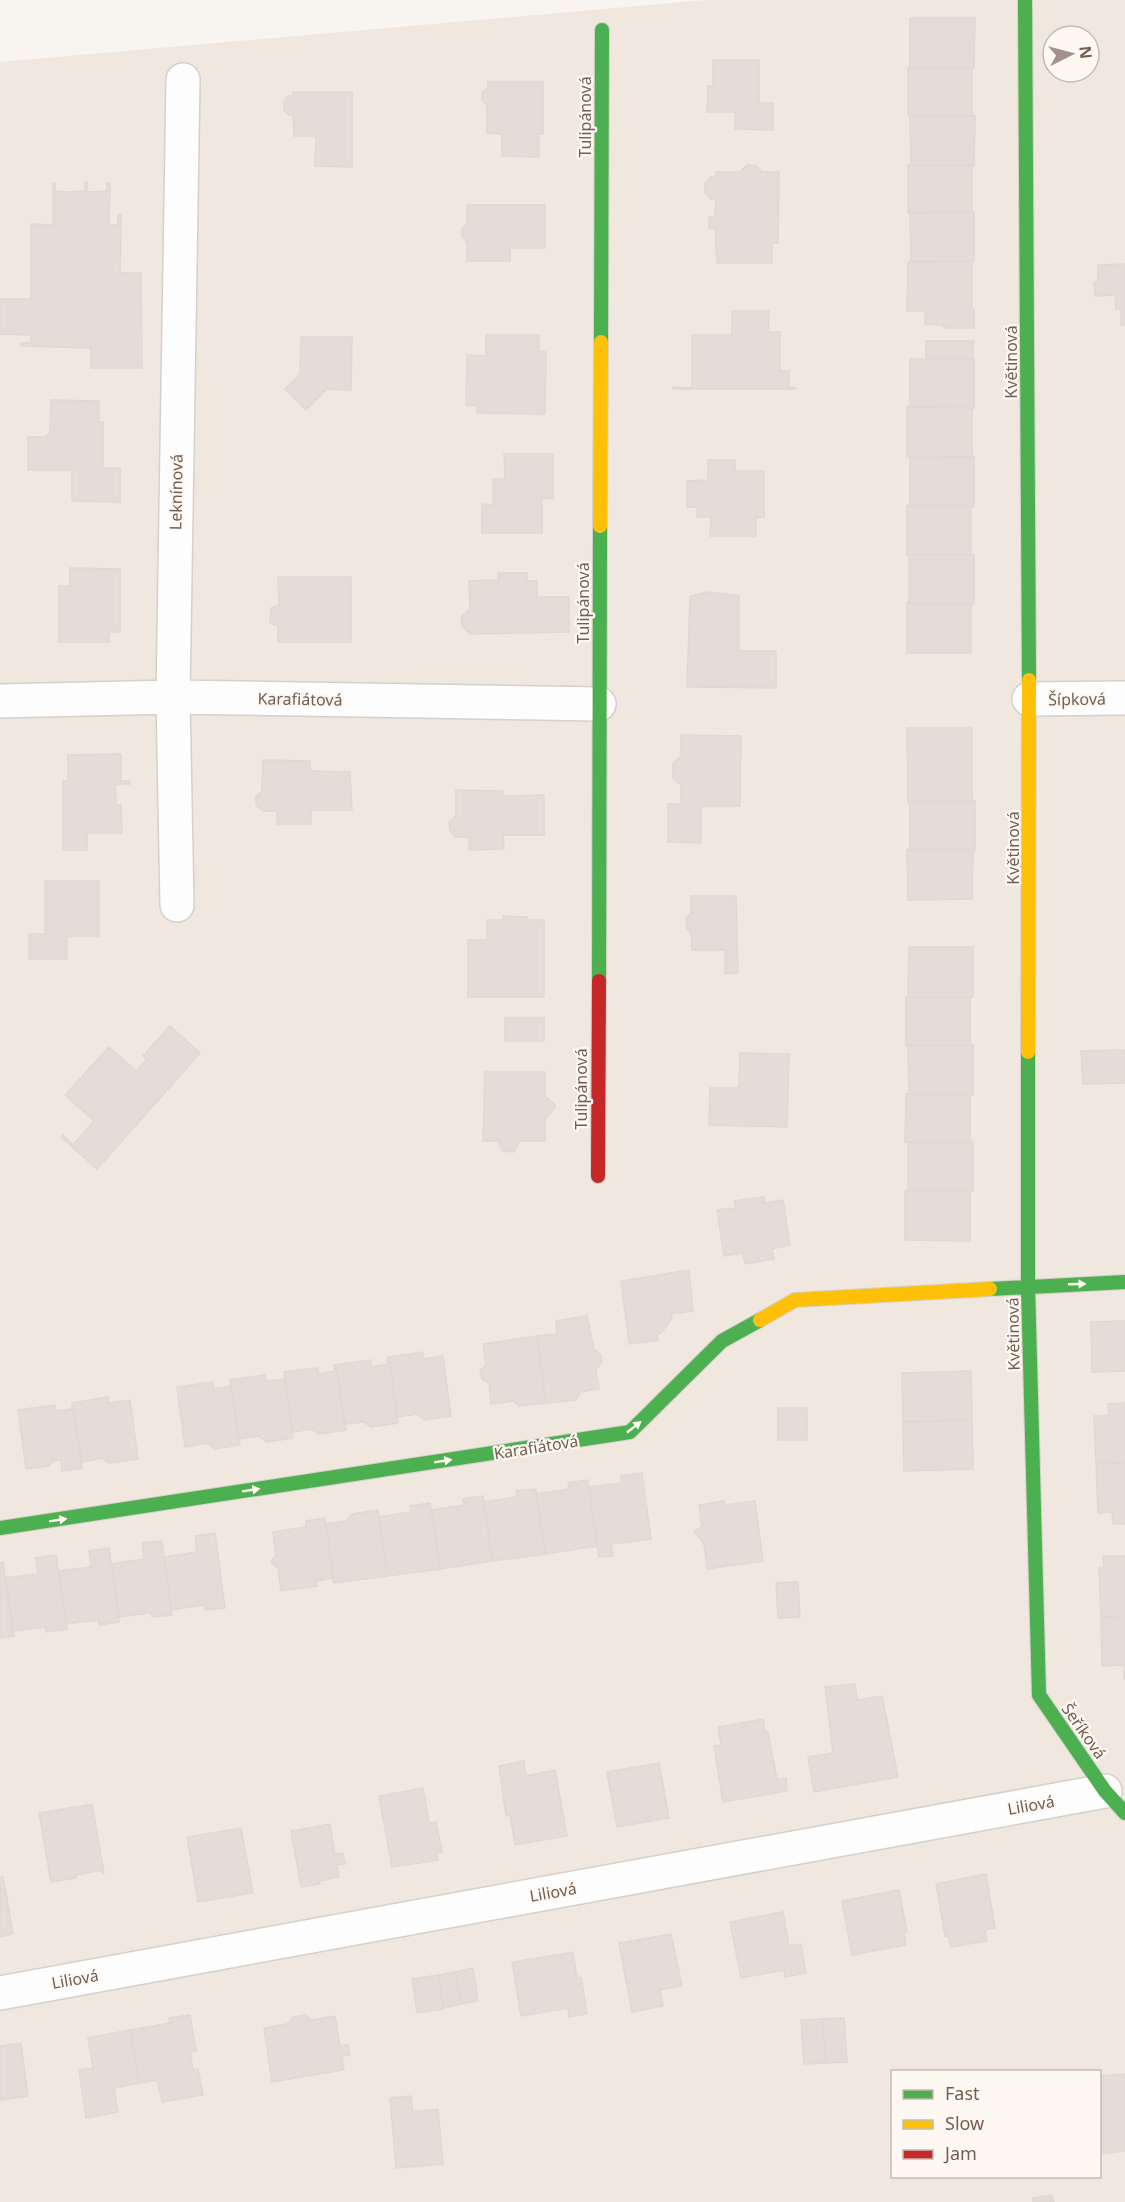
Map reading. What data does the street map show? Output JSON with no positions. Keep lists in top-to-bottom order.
{
  "streets": {
    "street": [
      "Tulipánová",
      "Květinová",
      "Leknínová",
      "Karafiátová",
      "Šípková",
      "Šeříková",
      "Liliová"
    ]
  },
  "crossings": [
    ["Tulipánová", "Karafiátová"],
    ["Květinová", "Karafiátová"],
    ["Květinová", "Šípková"],
    ["Květinová", "Šeříková"],
    ["Leknínová", "Karafiátová"],
    ["Šeříková", "Liliová"]
  ],
  "one_way": ["Karafiátová"],
  "legend": ["Fast", "Slow", "Jam"],
  "north": "right"
}
